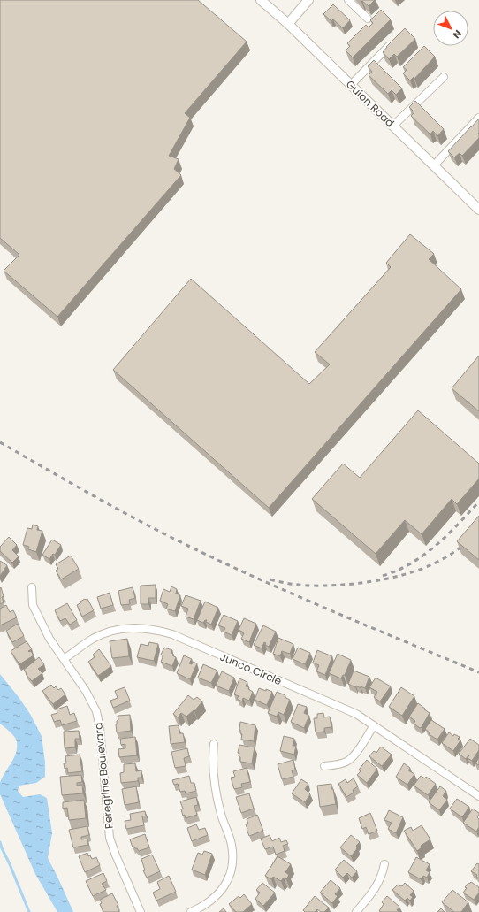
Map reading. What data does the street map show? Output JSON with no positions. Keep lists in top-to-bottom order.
{
  "streets": {
    "street": ["Guion Road", "Junco Circle", "Peregrine Boulevard"]
  },
  "crossings": [
    ["Junco Circle", "Peregrine Boulevard"]
  ],
  "north": "bottom right"
}
